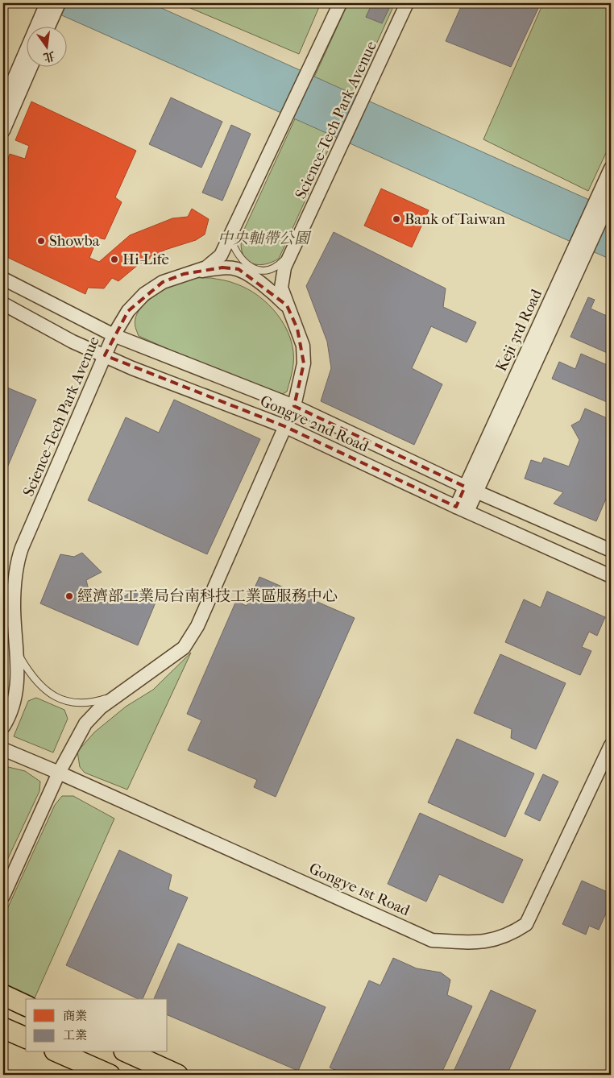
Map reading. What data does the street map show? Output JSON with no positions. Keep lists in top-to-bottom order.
{
  "streets": {
    "street": [
      "Science-Tech Park Avenue",
      "Keji 3rd Road",
      "Gongye 2nd Road",
      "Gongye 1st Road"
    ]
  },
  "crossings": [
    ["Science-Tech Park Avenue", "Gongye 2nd Road"],
    ["Science-Tech Park Avenue", "Gongye 1st Road"],
    ["Keji 3rd Road", "Gongye 2nd Road"]
  ],
  "parks": ["中央軸帶公園"],
  "places": [
    "Bank of Taiwan",
    "Showba",
    "Hi-Life",
    "經濟部工業局台南科技工業區服務中心"
  ],
  "legend": ["商業", "工業"],
  "north": "bottom"
}
